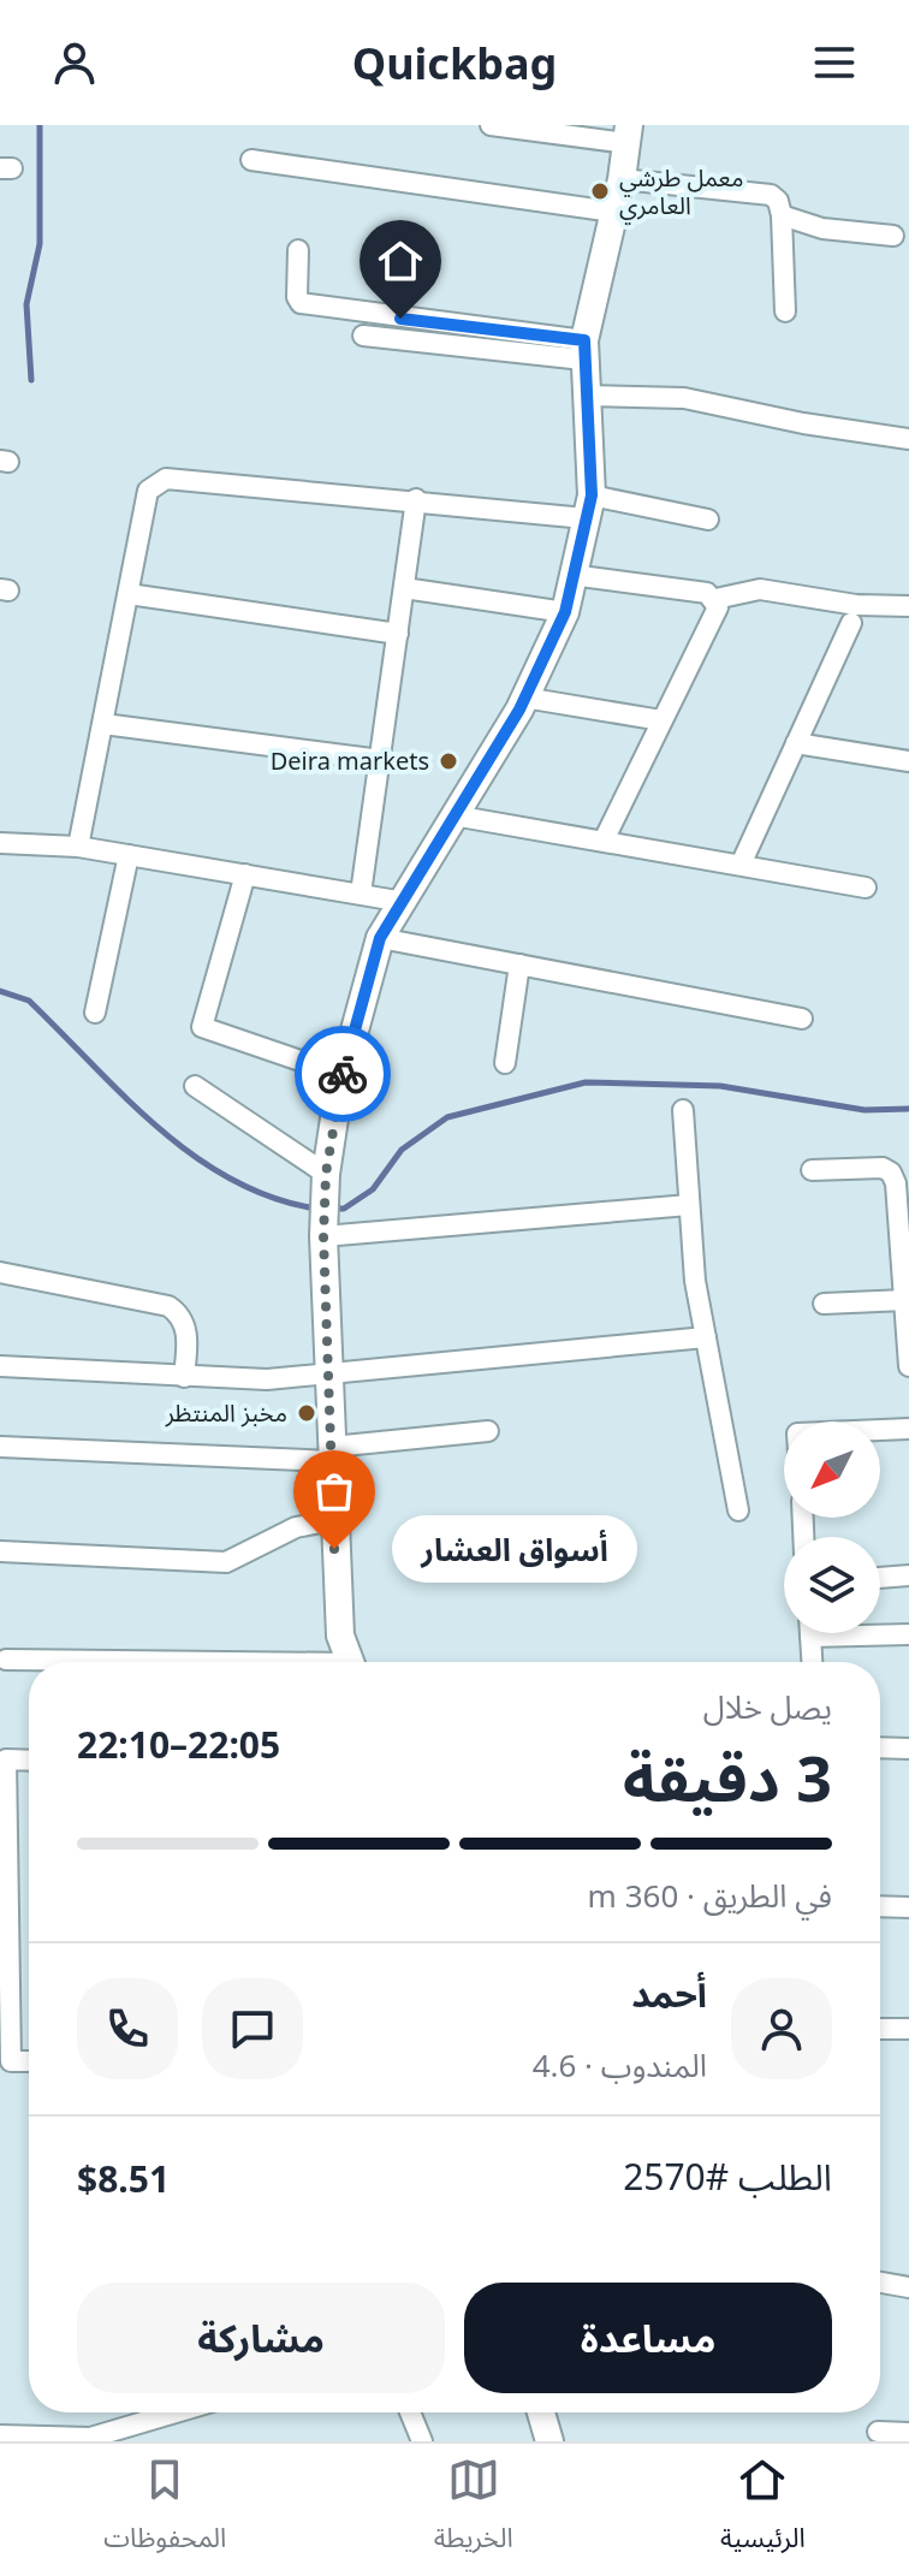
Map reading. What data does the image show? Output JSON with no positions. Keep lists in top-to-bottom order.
{
  "places": [
    "معمل طرشي العامري",
    "Deira markets",
    "مخبز المنتظر",
    "أسواق العشار"
  ],
  "north": "bottom left",
  "page": {
    "header": "Quickbag",
    "bubble": "أسواق العشار",
    "heading": ["3 دقيقة", "يصل خلال", "22:05–22:10"],
    "panel": [
      "أحمد",
      "المندوب · 4.6",
      "الطلب #2570",
      "$8.51"
    ],
    "bar": "في الطريق · 360 m",
    "buttons": ["مساعدة", "مشاركة"],
    "tabs": ["الرئيسية", "الخريطة", "المحفوظات"]
  }
}
